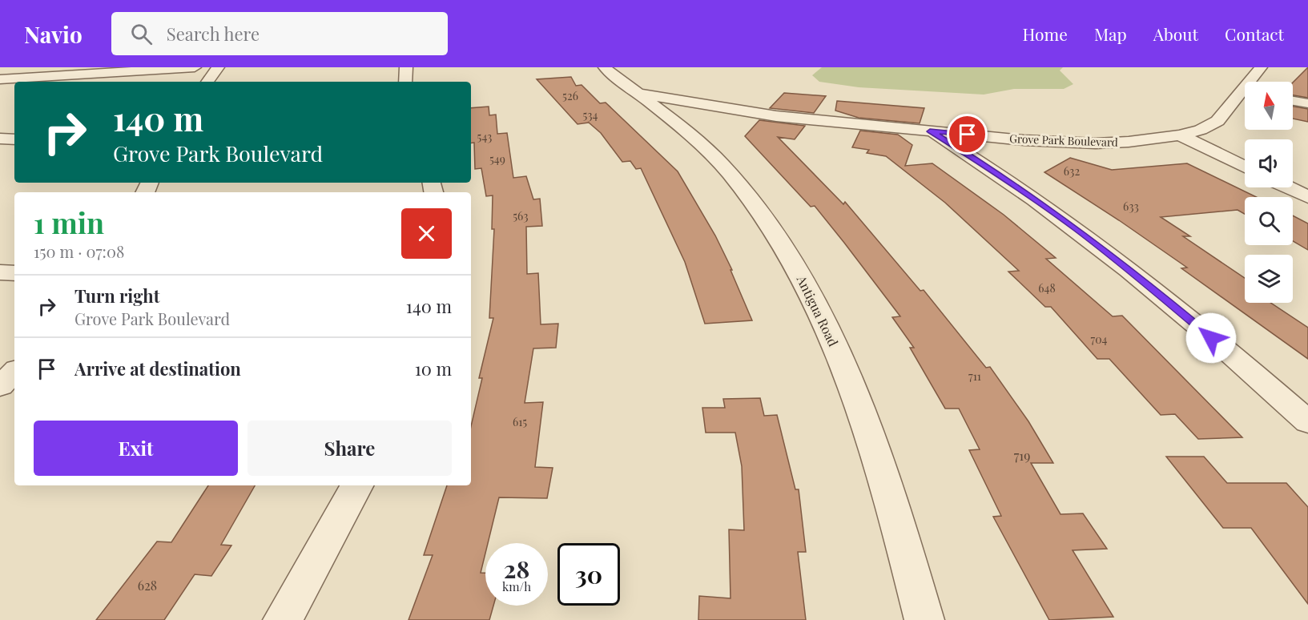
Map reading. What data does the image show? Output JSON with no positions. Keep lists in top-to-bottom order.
{
  "streets": {
    "street": ["Grove Park Boulevard", "Antigua Road"]
  },
  "crossings": [
    ["Grove Park Boulevard", "Antigua Road"]
  ],
  "house_numbers": [
    "526",
    "534",
    "543",
    "549",
    "632",
    "633",
    "563",
    "648",
    "704",
    "711",
    "615",
    "719",
    "628"
  ],
  "north": "top",
  "page": {
    "header": "Navio",
    "search": "Search here",
    "nav": [
      "Home",
      "Map",
      "About",
      "Contact"
    ],
    "turn": ["140 m", "Grove Park Boulevard"],
    "heading": ["1 min", "150 m · 07:08"],
    "list": [
      {
        "name": "Turn right",
        "note": "Grove Park Boulevard",
        "value": "140 m"
      },
      {
        "name": "Arrive at destination",
        "value": "10 m"
      }
    ],
    "buttons": ["Exit", "Share"],
    "speed": "28 km/h",
    "limit": "30"
  }
}
